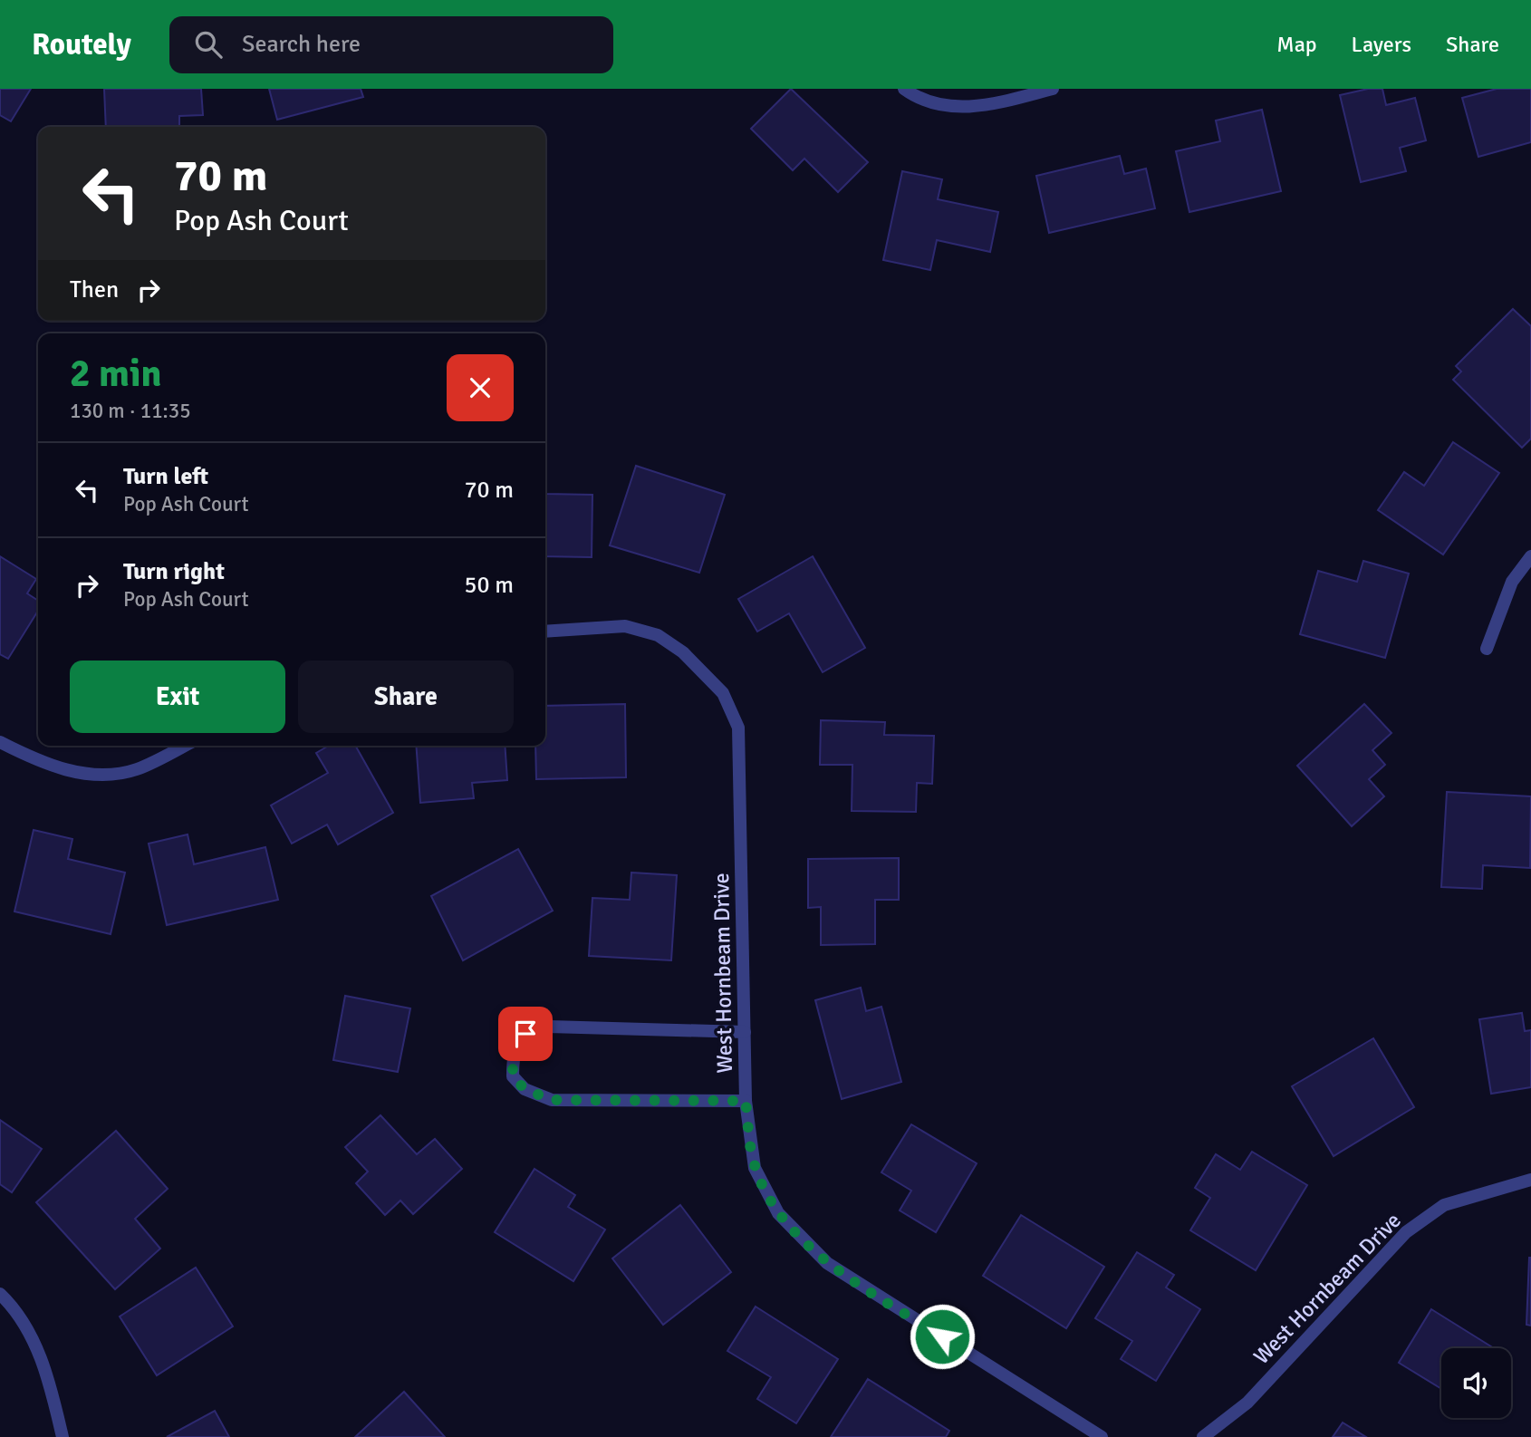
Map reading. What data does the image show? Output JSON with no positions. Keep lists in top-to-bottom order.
{
  "streets": {
    "street": ["West Hornbeam Drive"]
  },
  "page": {
    "header": "Routely",
    "search": "Search here",
    "nav": ["Map", "Layers", "Share"],
    "turn": ["70 m", "Pop Ash Court"],
    "then": "Then",
    "heading": ["2 min", "130 m · 11:35"],
    "list": [
      {
        "name": "Turn left",
        "note": "Pop Ash Court",
        "value": "70 m"
      },
      {
        "name": "Turn right",
        "note": "Pop Ash Court",
        "value": "50 m"
      }
    ],
    "buttons": ["Exit", "Share"]
  }
}
